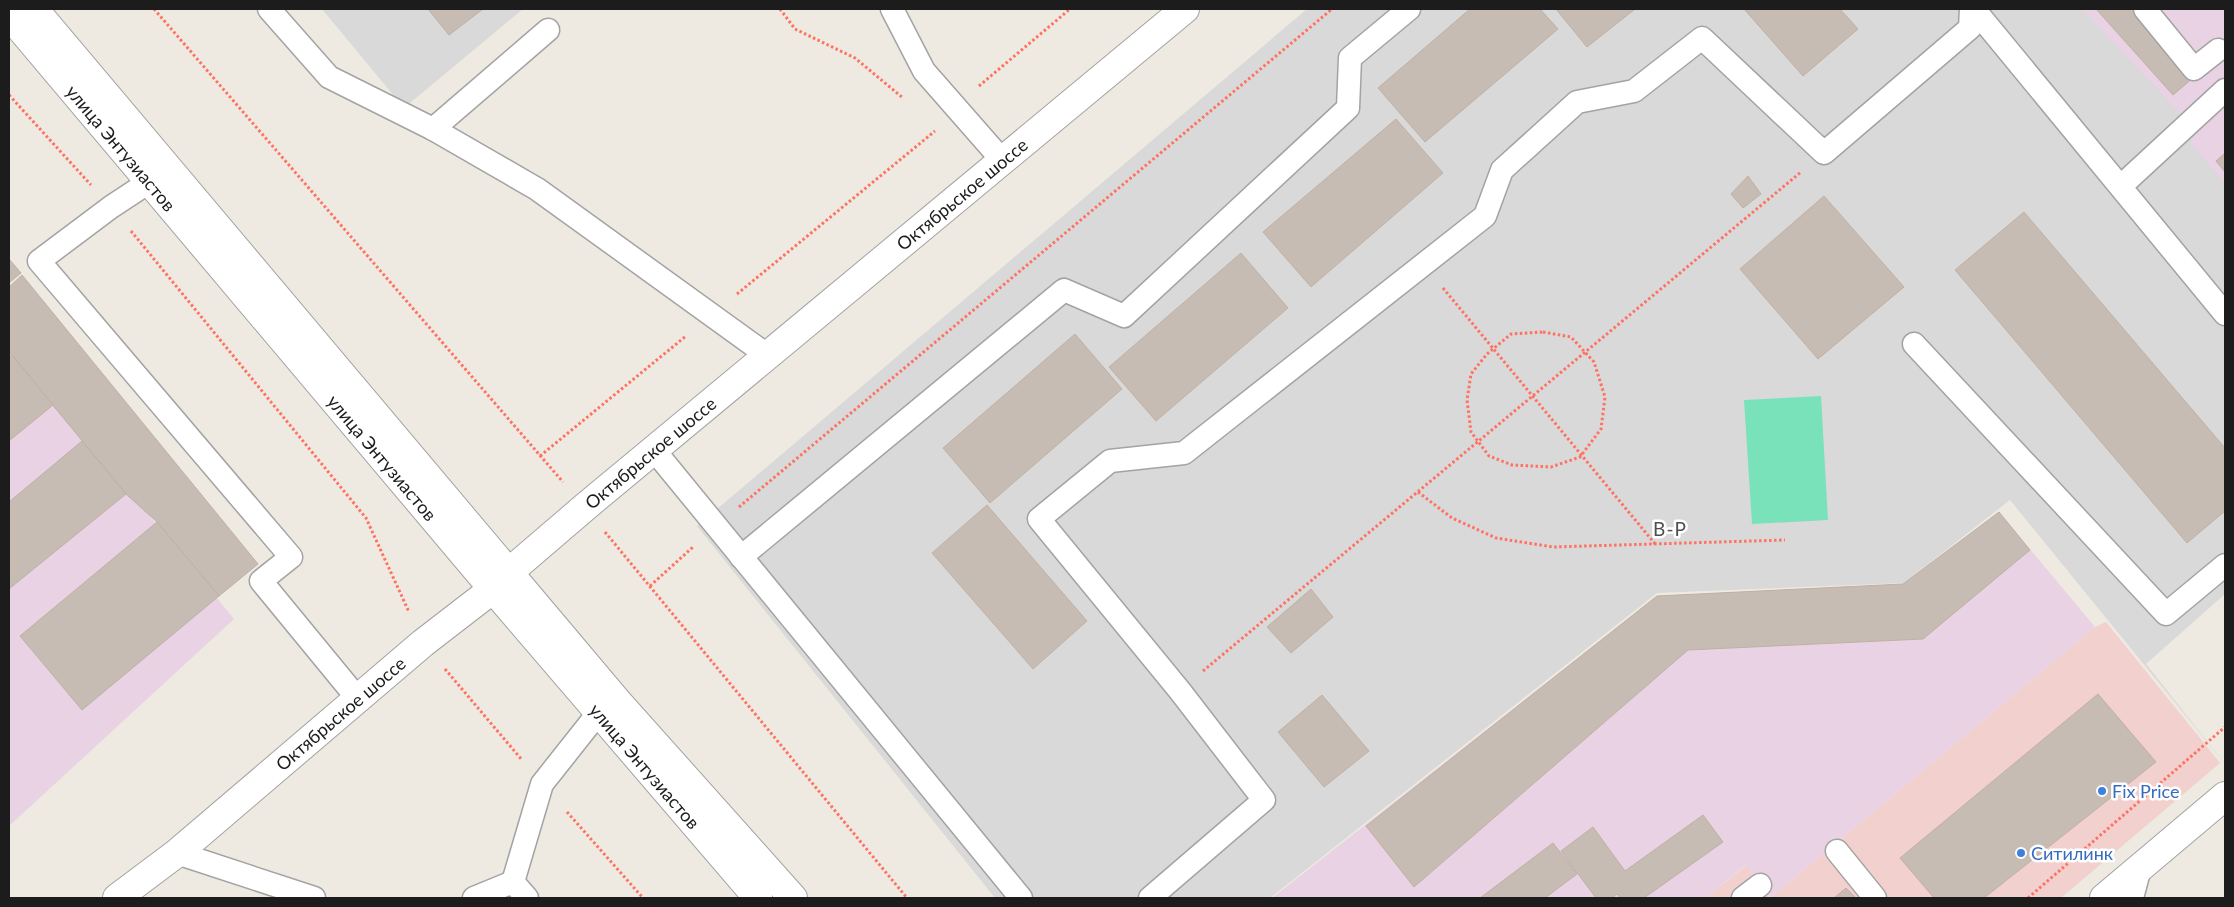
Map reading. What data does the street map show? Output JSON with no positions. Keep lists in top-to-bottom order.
{
  "streets": {
    "street": ["улица Энтузиастов", "Октябрьское шоссе"]
  },
  "crossings": [
    ["улица Энтузиастов", "Октябрьское шоссе"]
  ],
  "districts": ["В-Р"],
  "places": ["Fix Price", "Ситилинк"]
}
